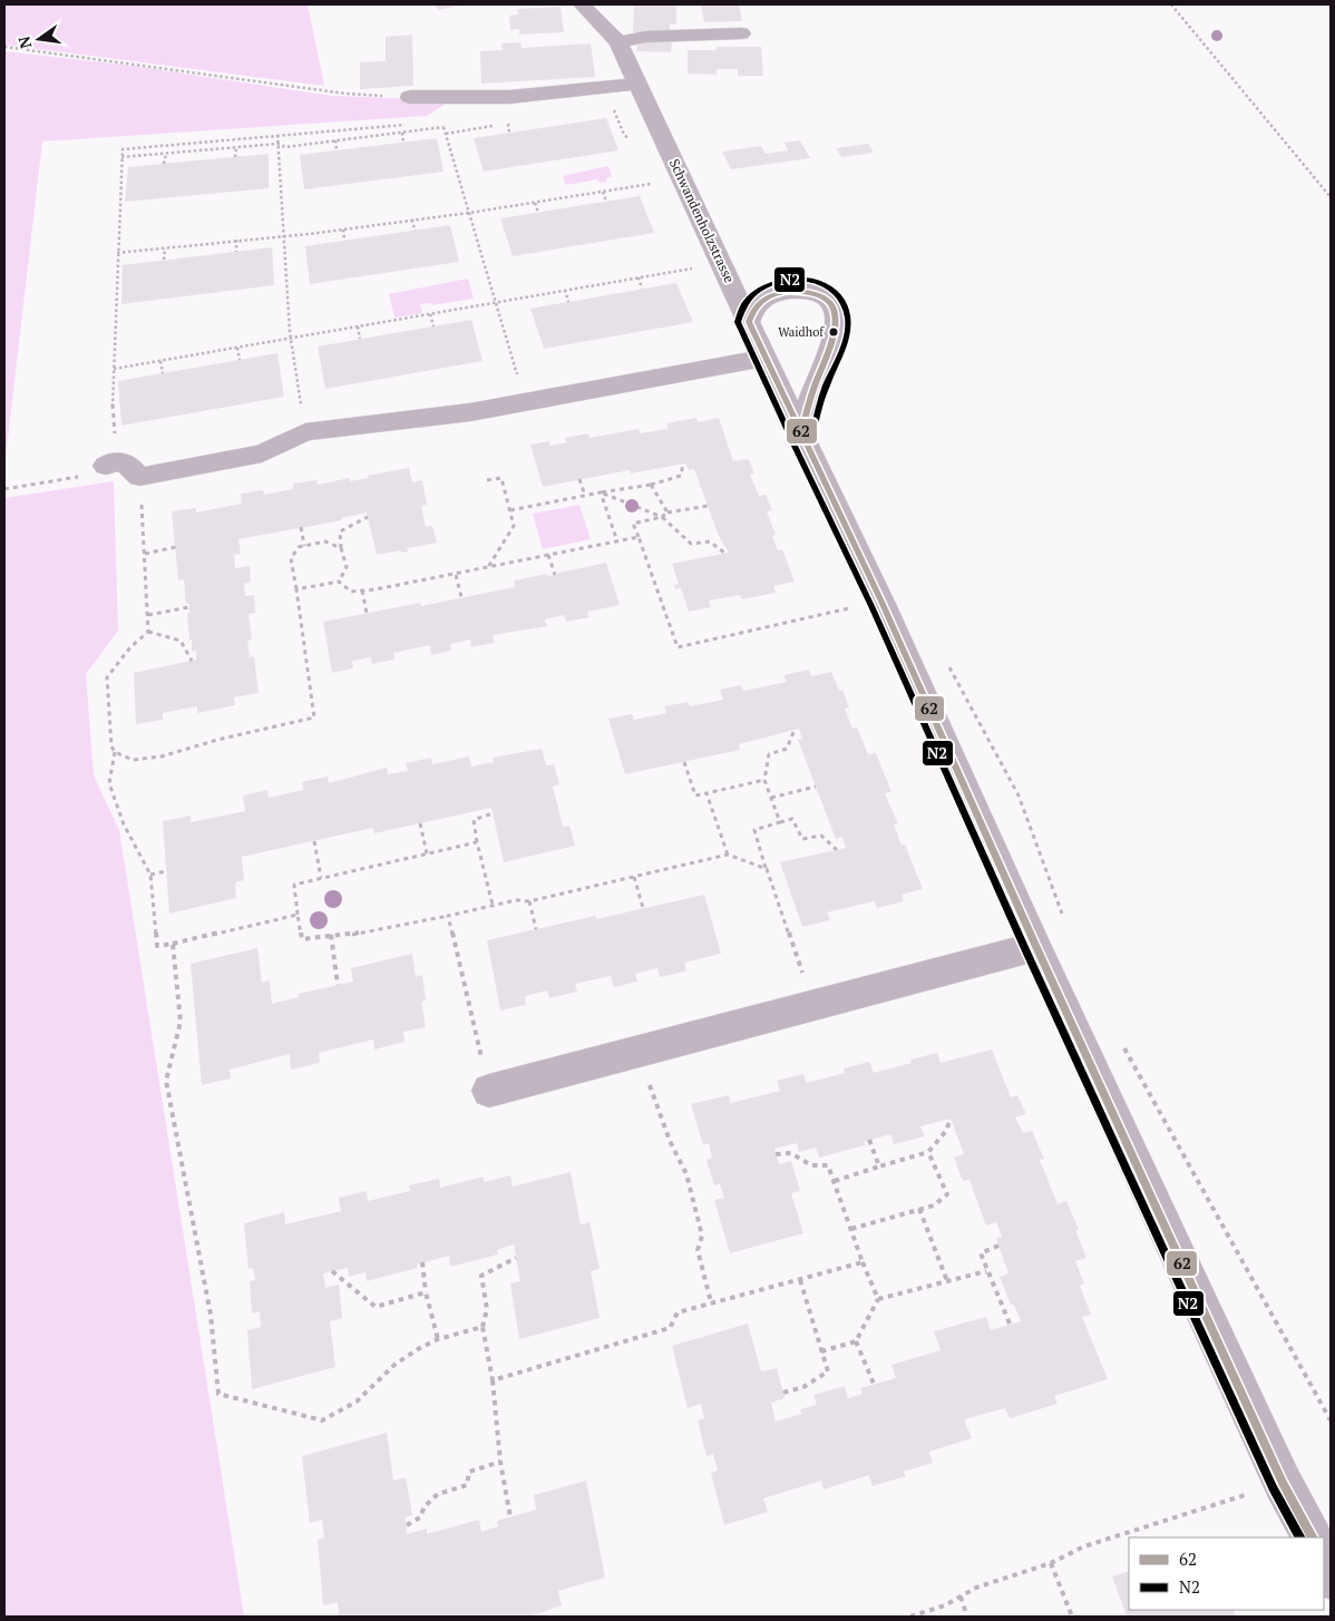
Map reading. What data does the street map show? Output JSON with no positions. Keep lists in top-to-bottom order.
{
  "streets": {
    "street": ["Schwandenholzstrasse"]
  },
  "places": ["Waidhof"],
  "lines": ["transit line N2", "transit line 62"],
  "legend": ["62", "N2"],
  "north": "left"
}
